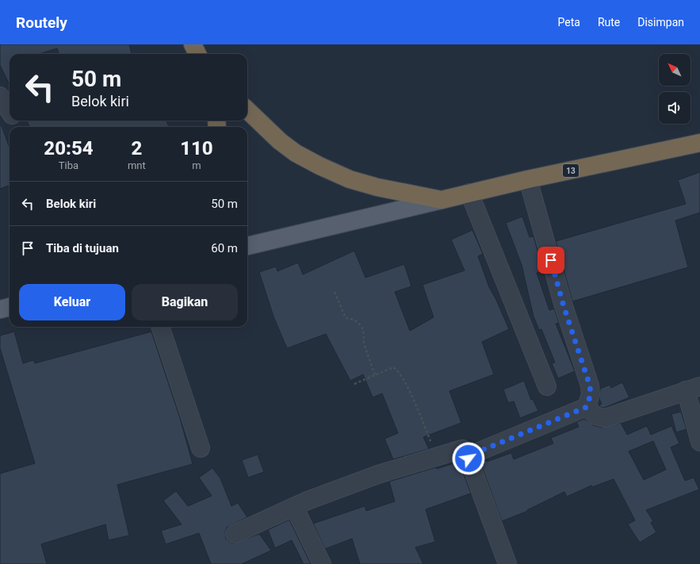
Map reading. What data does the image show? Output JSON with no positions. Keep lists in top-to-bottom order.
{
  "streets": {
    "highway": ["13"]
  },
  "north": "top left",
  "page": {
    "header": "Routely",
    "nav": ["Peta", "Rute", "Disimpan"],
    "turn": ["50 m", "Belok kiri"],
    "eta": [
      "20:54",
      "Tiba",
      "2",
      "mnt",
      "110",
      "m"
    ],
    "list": [
      {
        "name": "Belok kiri",
        "value": "50 m"
      },
      {
        "name": "Tiba di tujuan",
        "value": "60 m"
      }
    ],
    "buttons": ["Keluar", "Bagikan"]
  }
}
